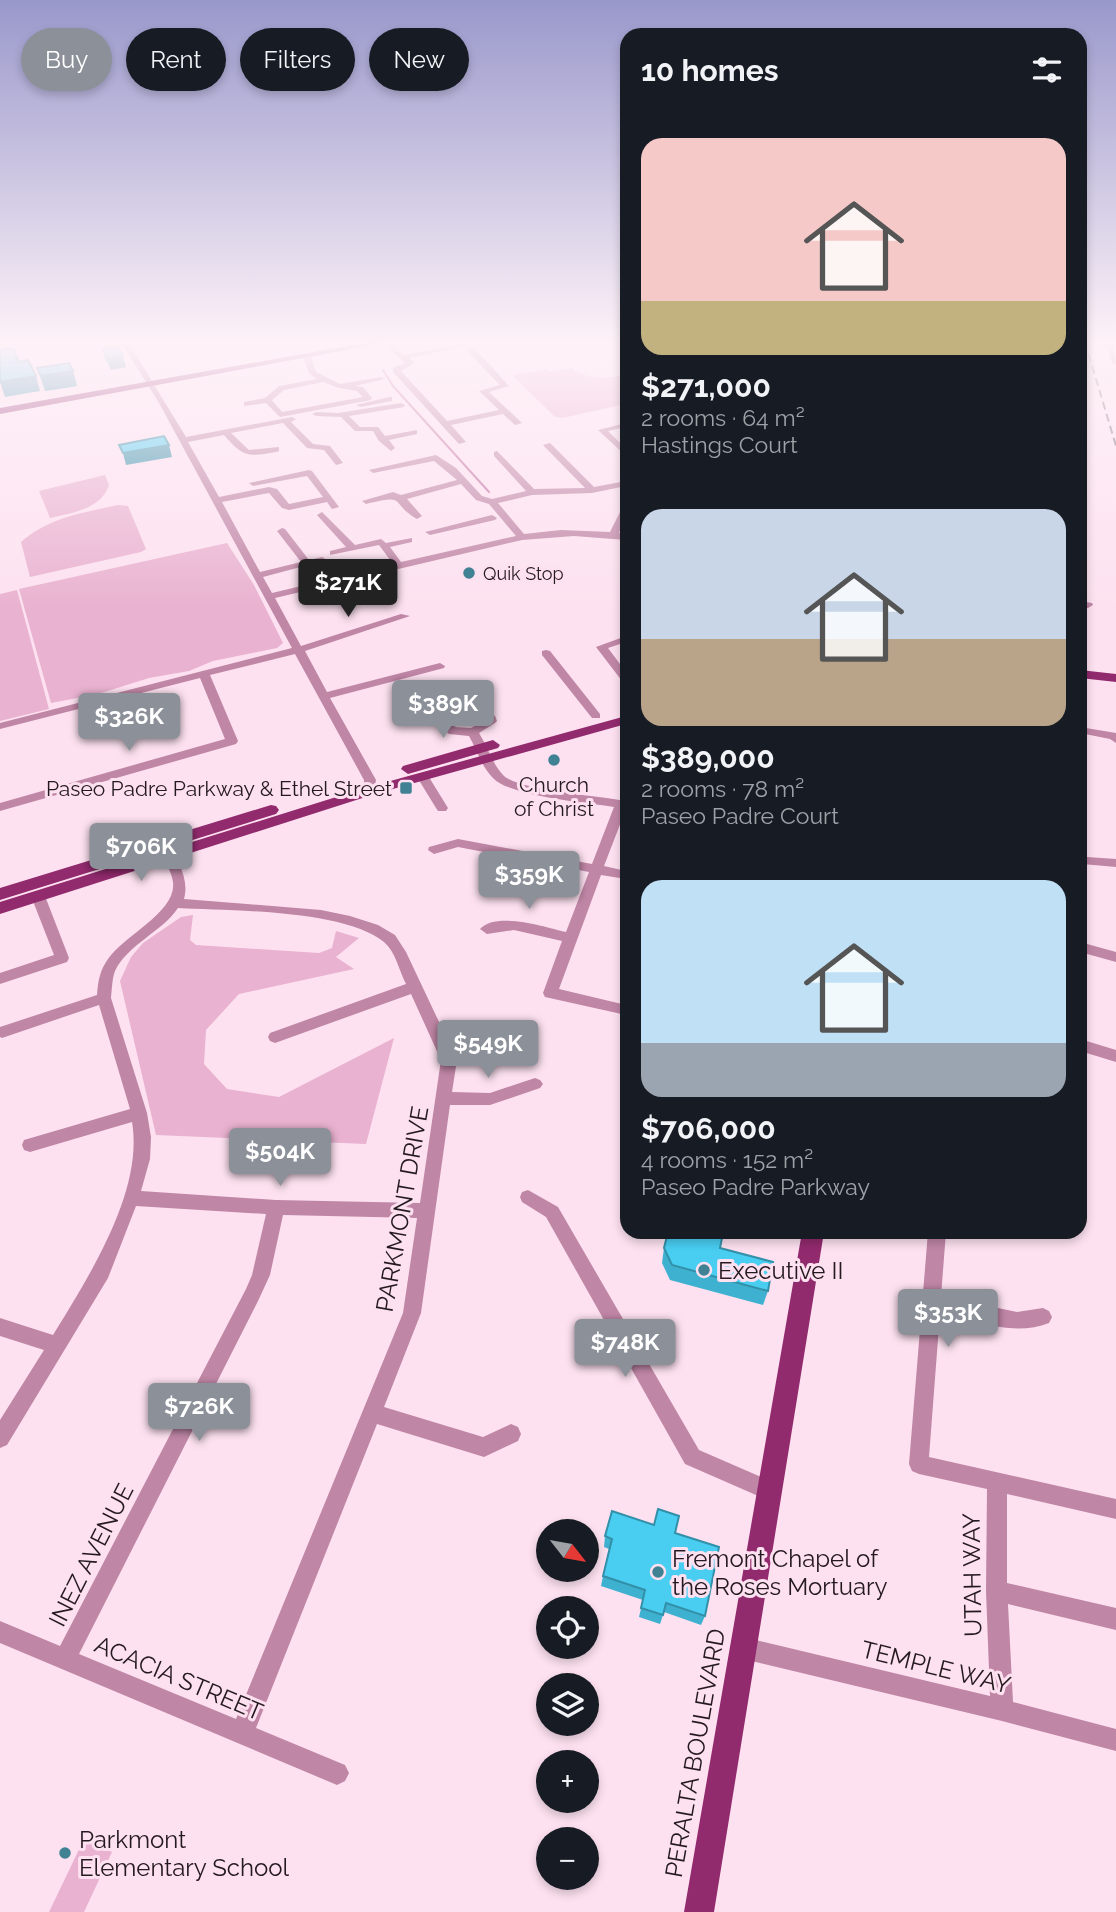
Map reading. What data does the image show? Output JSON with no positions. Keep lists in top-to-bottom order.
{
  "streets": {
    "main road": ["PERALTA BOULEVARD"],
    "street": [
      "PARKMONT DRIVE",
      "INEZ AVENUE",
      "UTAH WAY",
      "TEMPLE WAY",
      "ACACIA STREET"
    ]
  },
  "crossings": [
    ["PARKMONT DRIVE", "ACACIA STREET"],
    ["INEZ AVENUE", "ACACIA STREET"],
    ["UTAH WAY", "TEMPLE WAY"],
    ["TEMPLE WAY", "PERALTA BOULEVARD"]
  ],
  "places": {
    "other": [
      "Quik Stop",
      "Church of Christ",
      "Executive II",
      "Fremont Chapel of the Roses Mortuary",
      "Parkmont Elementary School"
    ],
    "transit": ["Paseo Padre Parkway & Ethel Street"]
  },
  "north": "bottom right",
  "page": {
    "chip": [
      "Buy",
      "Rent",
      "Filters",
      "New"
    ],
    "heading": "10 homes",
    "list": [
      {
        "name": "$271,000",
        "note": "2 rooms · 64 m² · Hastings Court"
      },
      {
        "name": "$389,000",
        "note": "2 rooms · 78 m² · Paseo Padre Court"
      },
      {
        "name": "$706,000",
        "note": "4 rooms · 152 m² · Paseo Padre Parkway"
      }
    ],
    "price": [
      "$271K",
      "$389K",
      "$326K",
      "$706K",
      "$359K",
      "$549K",
      "$504K",
      "$353K",
      "$748K",
      "$726K"
    ],
    "map_buttons": ["+", "−"]
  }
}
